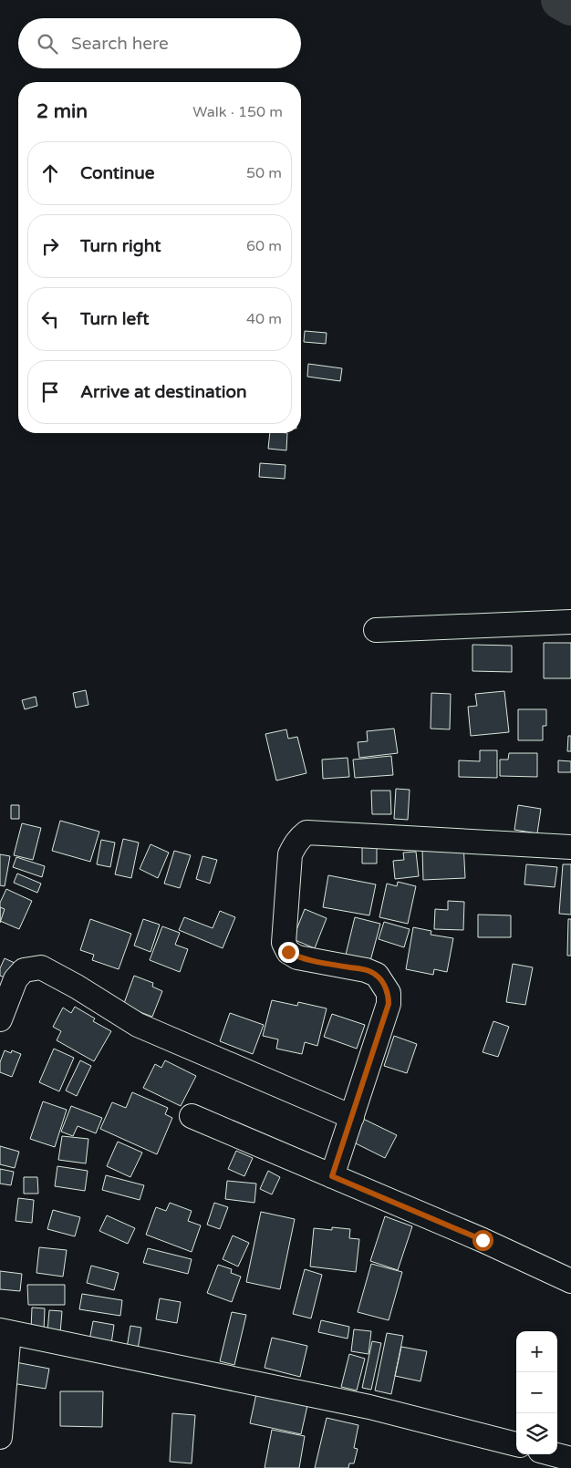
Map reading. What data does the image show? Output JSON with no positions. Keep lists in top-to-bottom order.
{
  "page": {
    "search": "Search here",
    "heading": ["2 min", "Walk · 150 m"],
    "list": [
      ["Continue", "50 m"],
      ["Turn right", "60 m"],
      ["Turn left", "40 m"],
      "Arrive at destination"
    ],
    "map_buttons": ["+", "−"]
  }
}
